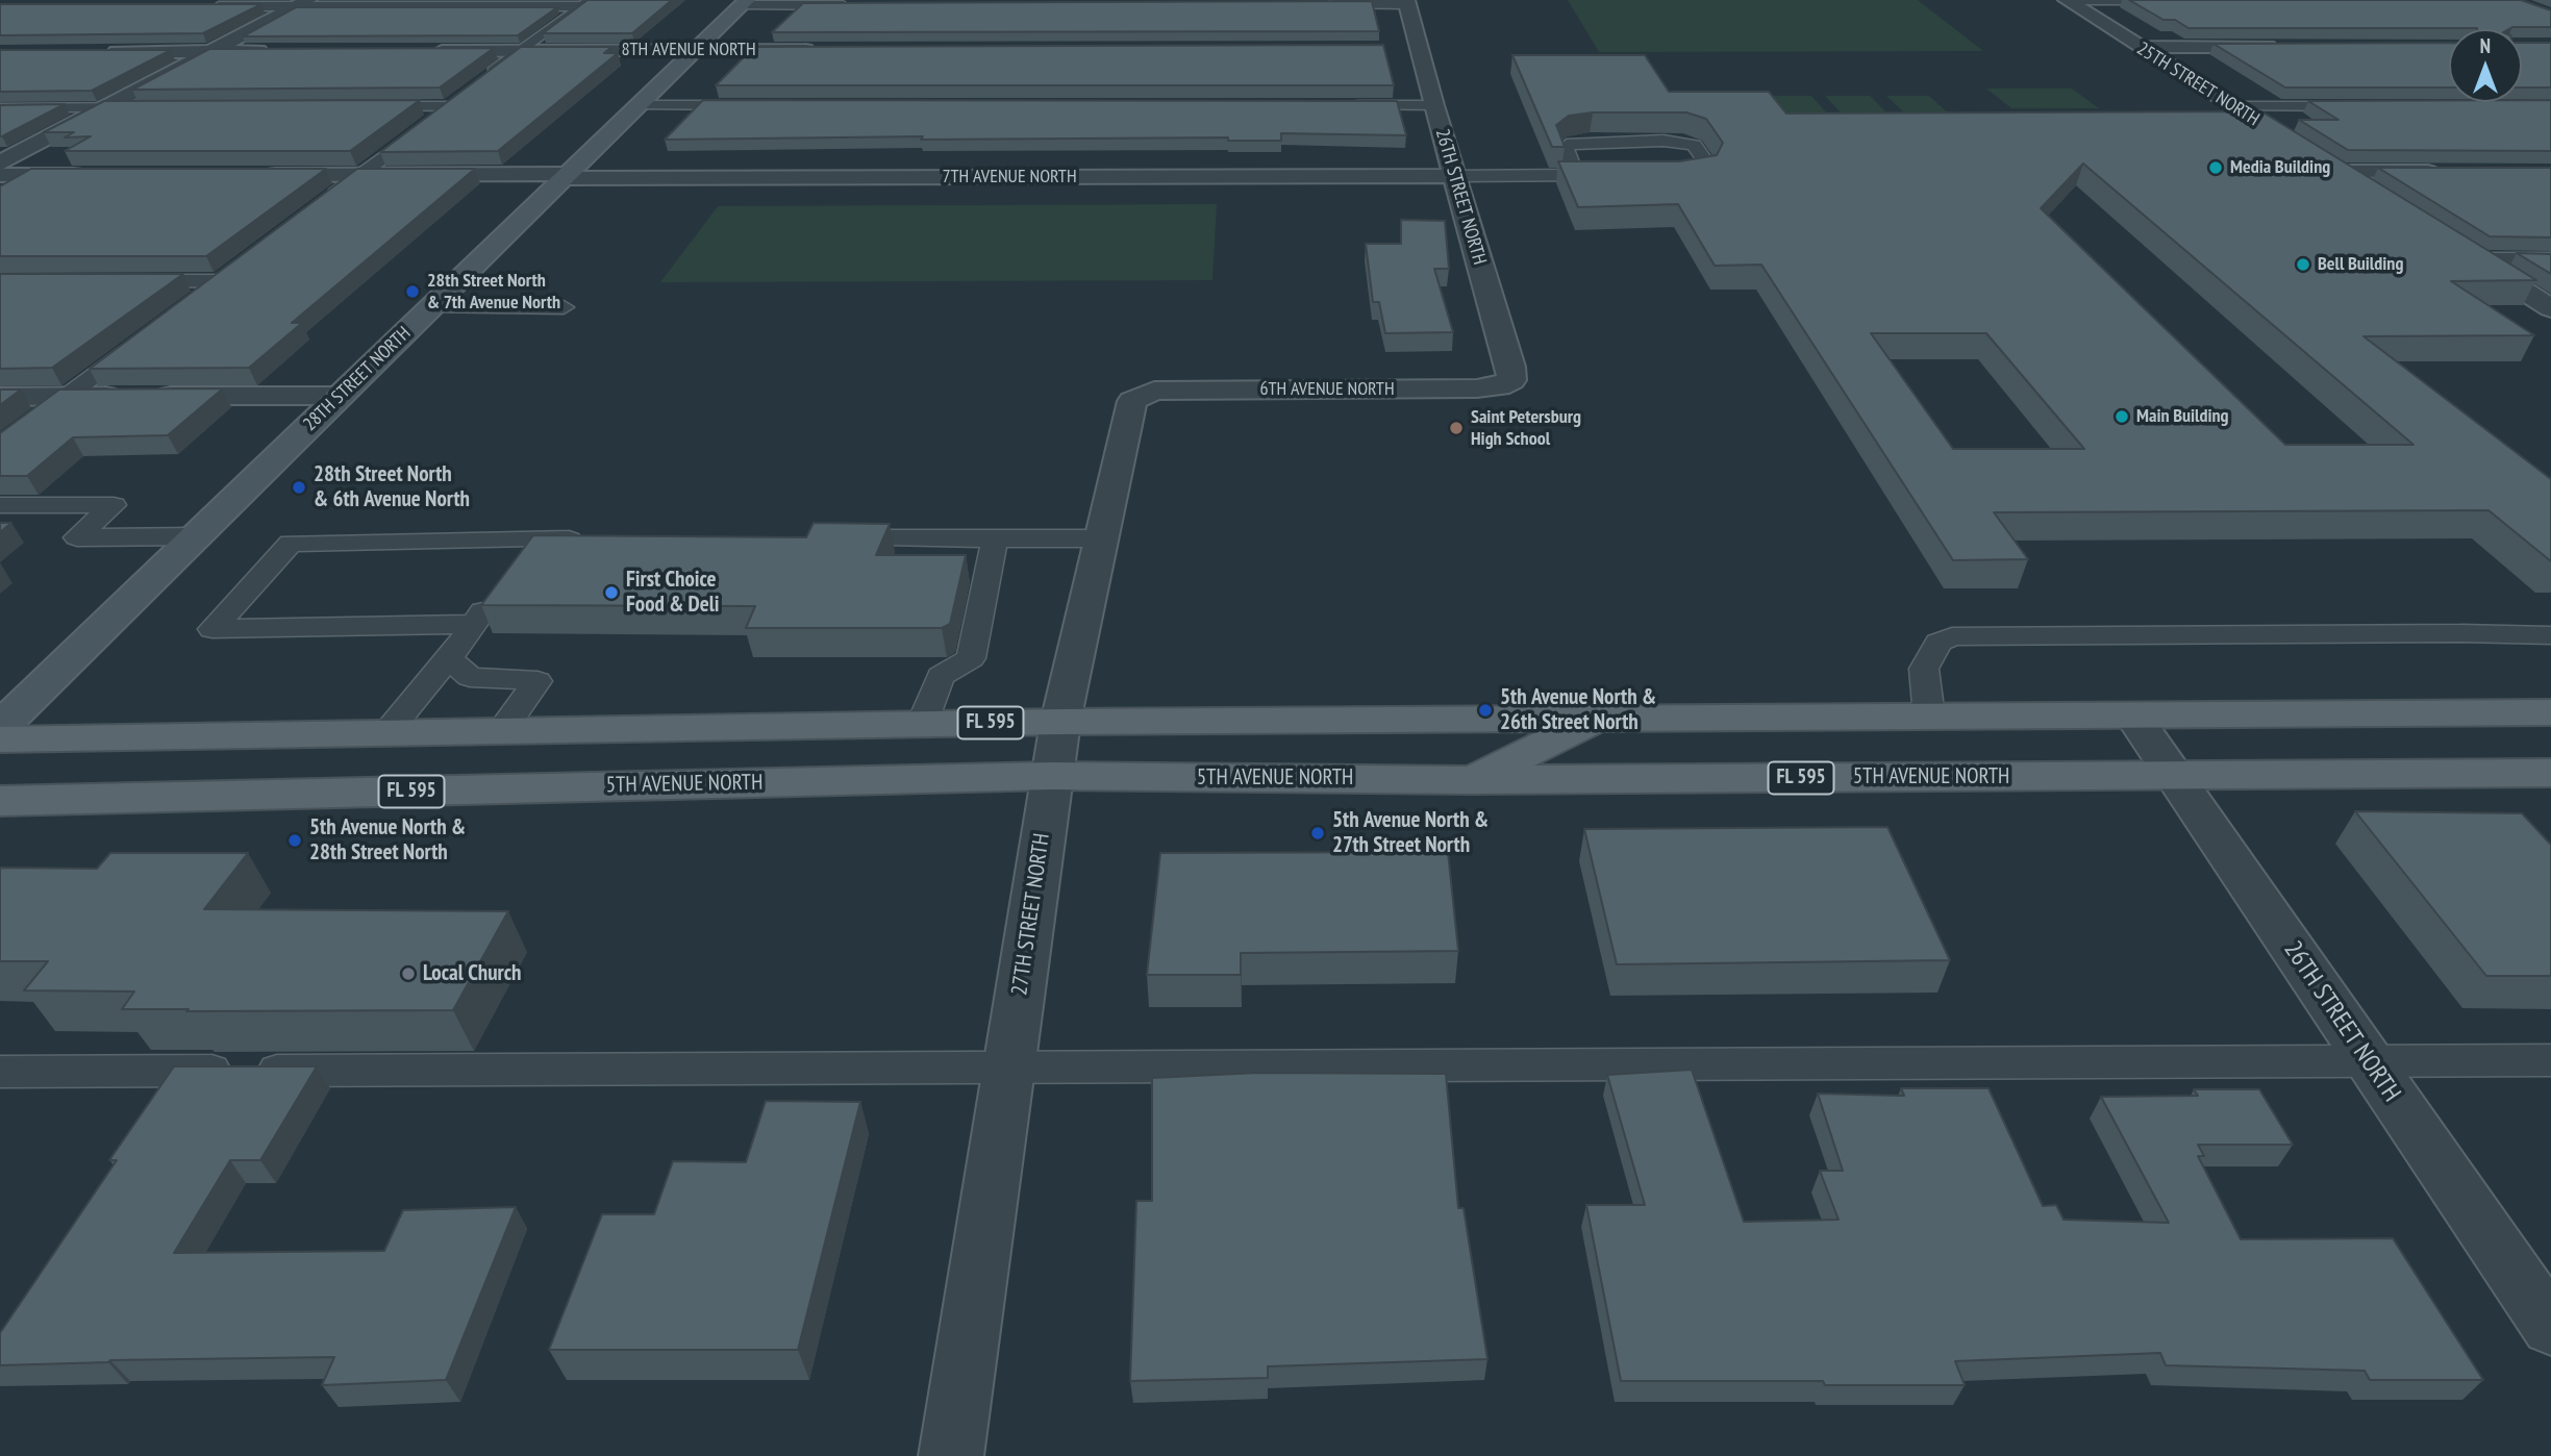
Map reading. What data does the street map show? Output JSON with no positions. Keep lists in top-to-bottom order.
{
  "streets": {
    "main road": ["FL 595", "5TH AVENUE NORTH"],
    "street": [
      "8TH AVENUE NORTH",
      "25TH STREET NORTH",
      "7TH AVENUE NORTH",
      "26TH STREET NORTH",
      "28TH STREET NORTH",
      "6TH AVENUE NORTH",
      "27TH STREET NORTH"
    ]
  },
  "crossings": [
    ["8TH AVENUE NORTH", "28TH STREET NORTH"],
    ["7TH AVENUE NORTH", "26TH STREET NORTH"],
    ["7TH AVENUE NORTH", "28TH STREET NORTH"],
    ["26TH STREET NORTH", "6TH AVENUE NORTH"],
    ["26TH STREET NORTH", "FL 595"],
    ["26TH STREET NORTH", "5TH AVENUE NORTH"],
    ["6TH AVENUE NORTH", "27TH STREET NORTH"],
    ["FL 595", "27TH STREET NORTH"],
    ["5TH AVENUE NORTH", "27TH STREET NORTH"]
  ],
  "places": [
    "Media Building",
    "Bell Building",
    "28th Street North & 7th Avenue North",
    "Main Building",
    "Saint Petersburg High School",
    "28th Street North & 6th Avenue North",
    "First Choice Food & Deli",
    "5th Avenue North & 26th Street North",
    "5th Avenue North & 27th Street North",
    "5th Avenue North & 28th Street North",
    "Local Church"
  ],
  "north": "top"
}
